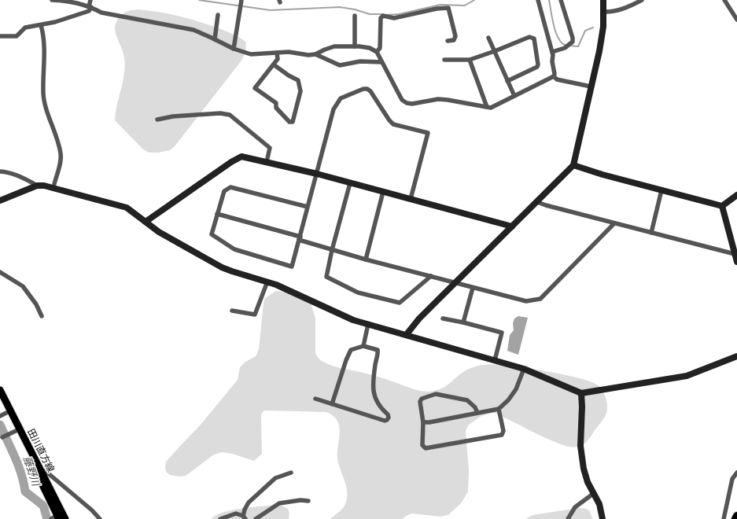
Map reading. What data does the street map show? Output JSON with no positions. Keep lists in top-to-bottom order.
{
  "streets": {
    "main road": ["田川直方線"]
  },
  "water": ["藤野川"]
}
